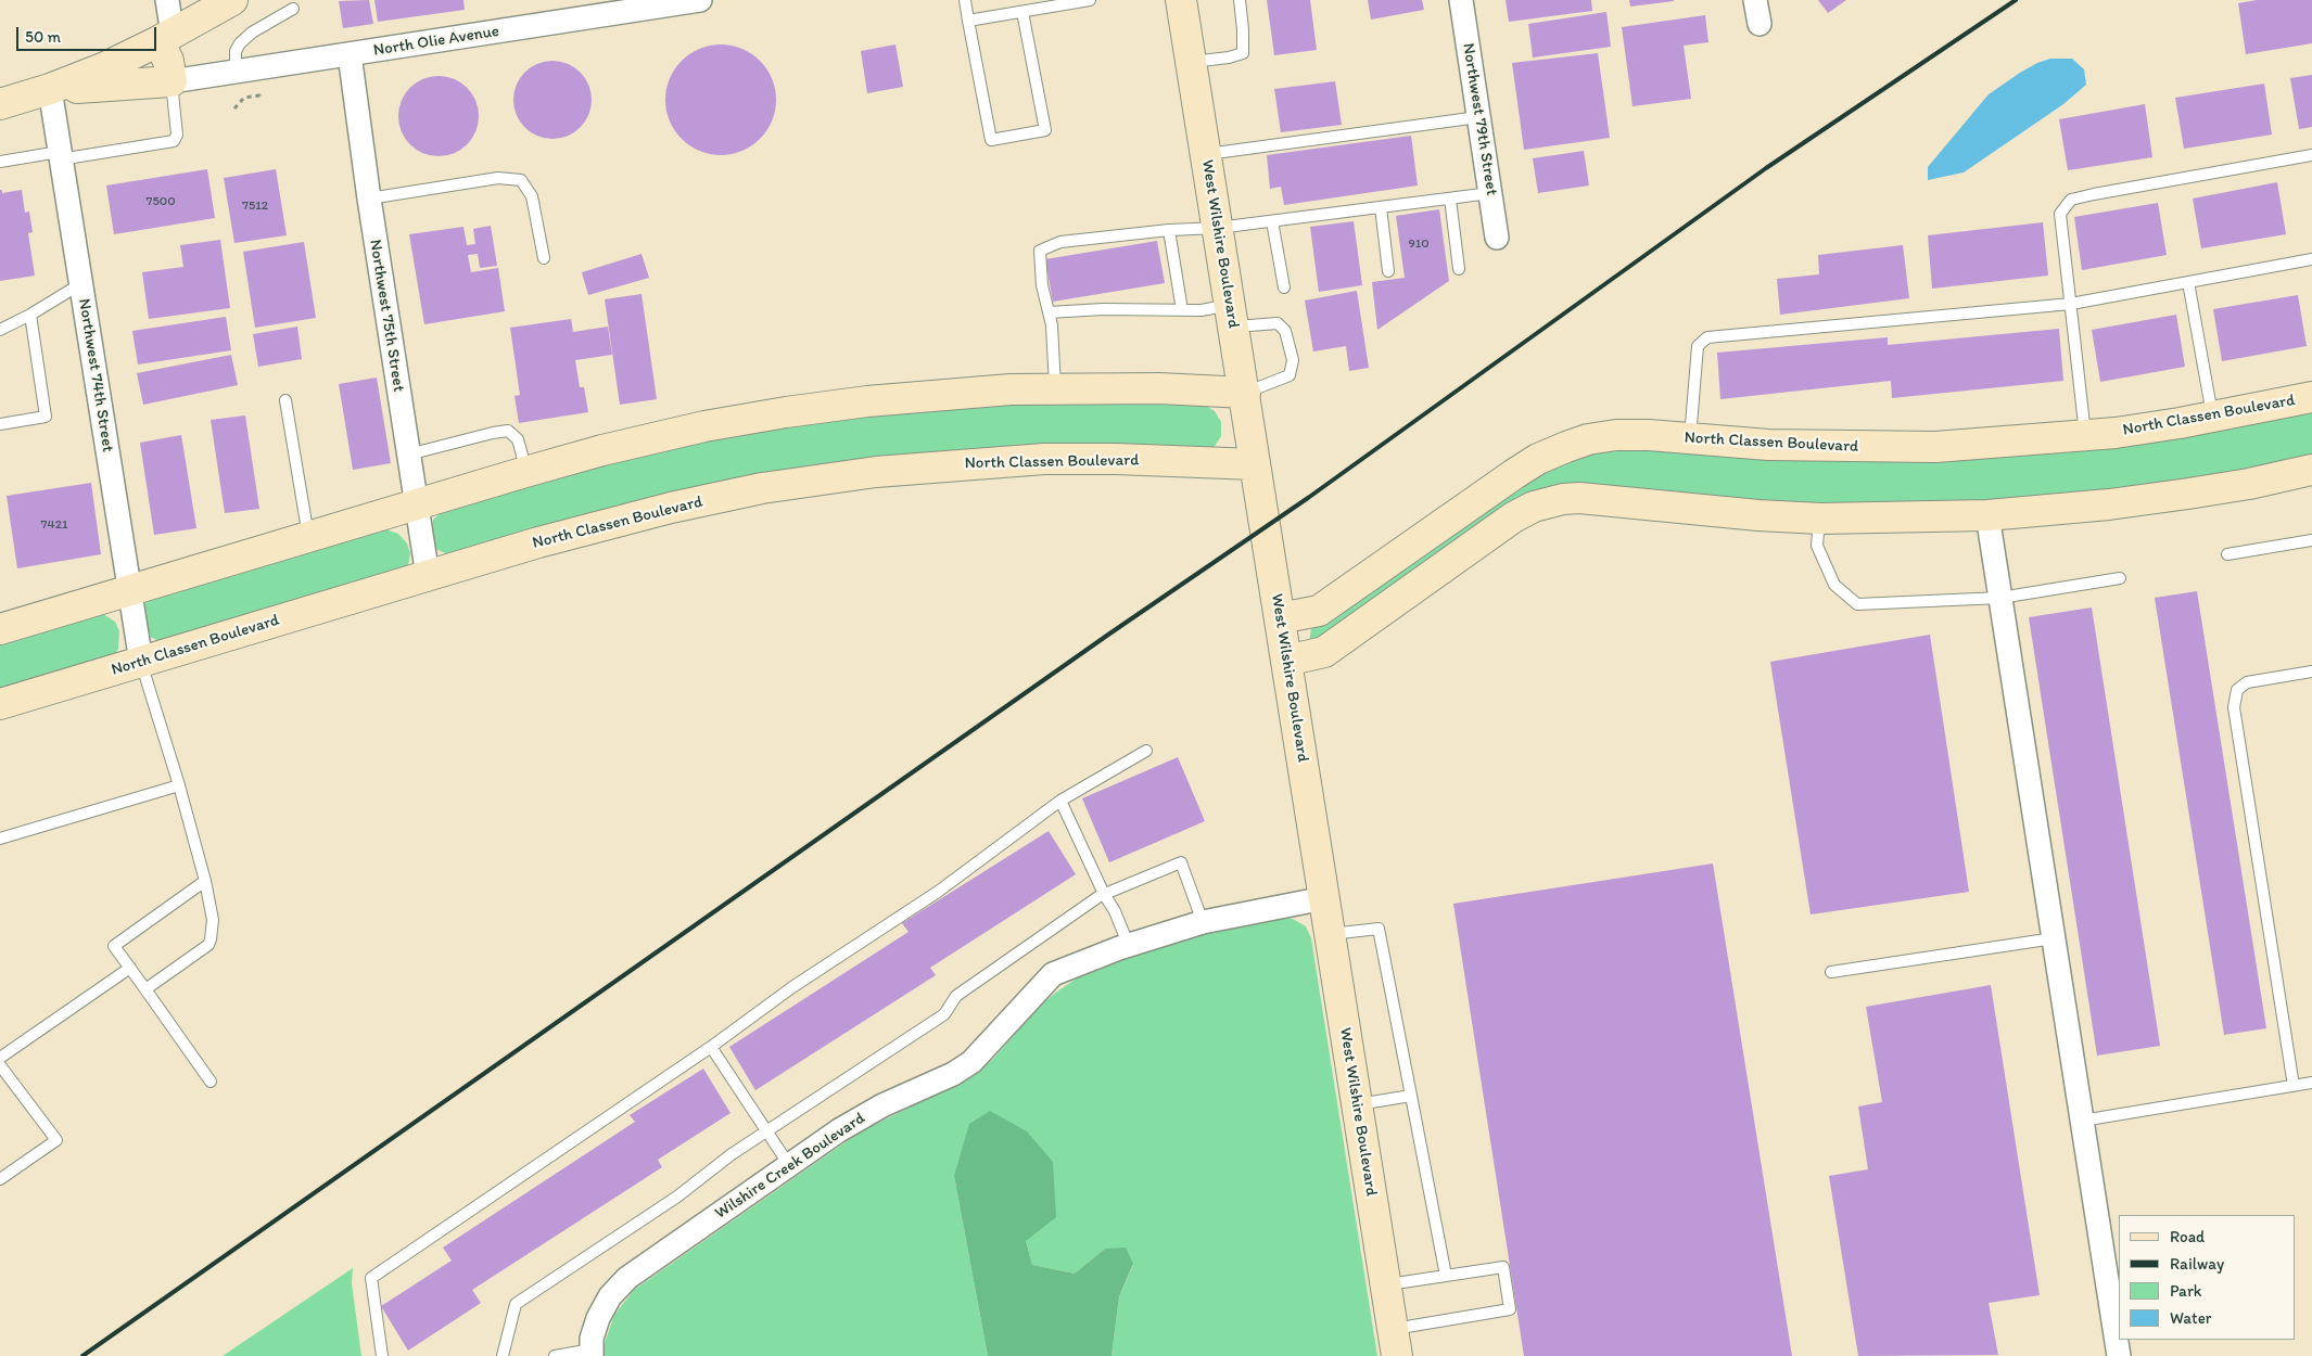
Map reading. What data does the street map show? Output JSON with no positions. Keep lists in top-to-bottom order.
{
  "streets": {
    "street": [
      "North Olie Avenue",
      "Northwest 79th Street",
      "West Wilshire Boulevard",
      "Northwest 75th Street",
      "Northwest 74th Street",
      "North Classen Boulevard",
      "Wilshire Creek Boulevard"
    ]
  },
  "crossings": [
    ["North Olie Avenue", "Northwest 75th Street"],
    ["West Wilshire Boulevard", "North Classen Boulevard"],
    ["West Wilshire Boulevard", "Wilshire Creek Boulevard"],
    ["Northwest 75th Street", "North Classen Boulevard"],
    ["Northwest 74th Street", "North Classen Boulevard"]
  ],
  "house_numbers": [
    "7500",
    "7512",
    "910",
    "7421"
  ],
  "legend": [
    "Road",
    "Railway",
    "Park",
    "Water"
  ],
  "scale_bar": "50 m"
}
